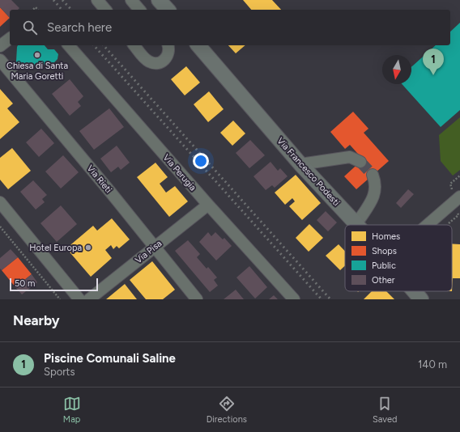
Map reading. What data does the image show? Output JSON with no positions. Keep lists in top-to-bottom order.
{
  "streets": {
    "main road": ["Via Francesco Podesti"],
    "street": ["Via Perugia", "Via Rieti", "Via Pisa"]
  },
  "crossings": [
    ["Via Perugia", "Via Pisa"],
    ["Via Rieti", "Via Pisa"]
  ],
  "places": ["Chiesa di Santa Maria Goretti", "Hotel Europa"],
  "legend": [
    "Homes",
    "Shops",
    "Public",
    "Other"
  ],
  "scale_bar": "50 m",
  "north": "bottom",
  "page": {
    "search": "Search here",
    "pins": "1",
    "scale": "50 m",
    "heading": "Nearby",
    "list": [
      {
        "mark": "1",
        "name": "Piscine Comunali Saline",
        "note": "Sports",
        "value": "140 m"
      }
    ],
    "nav": ["Map", "Directions", "Saved"]
  }
}
